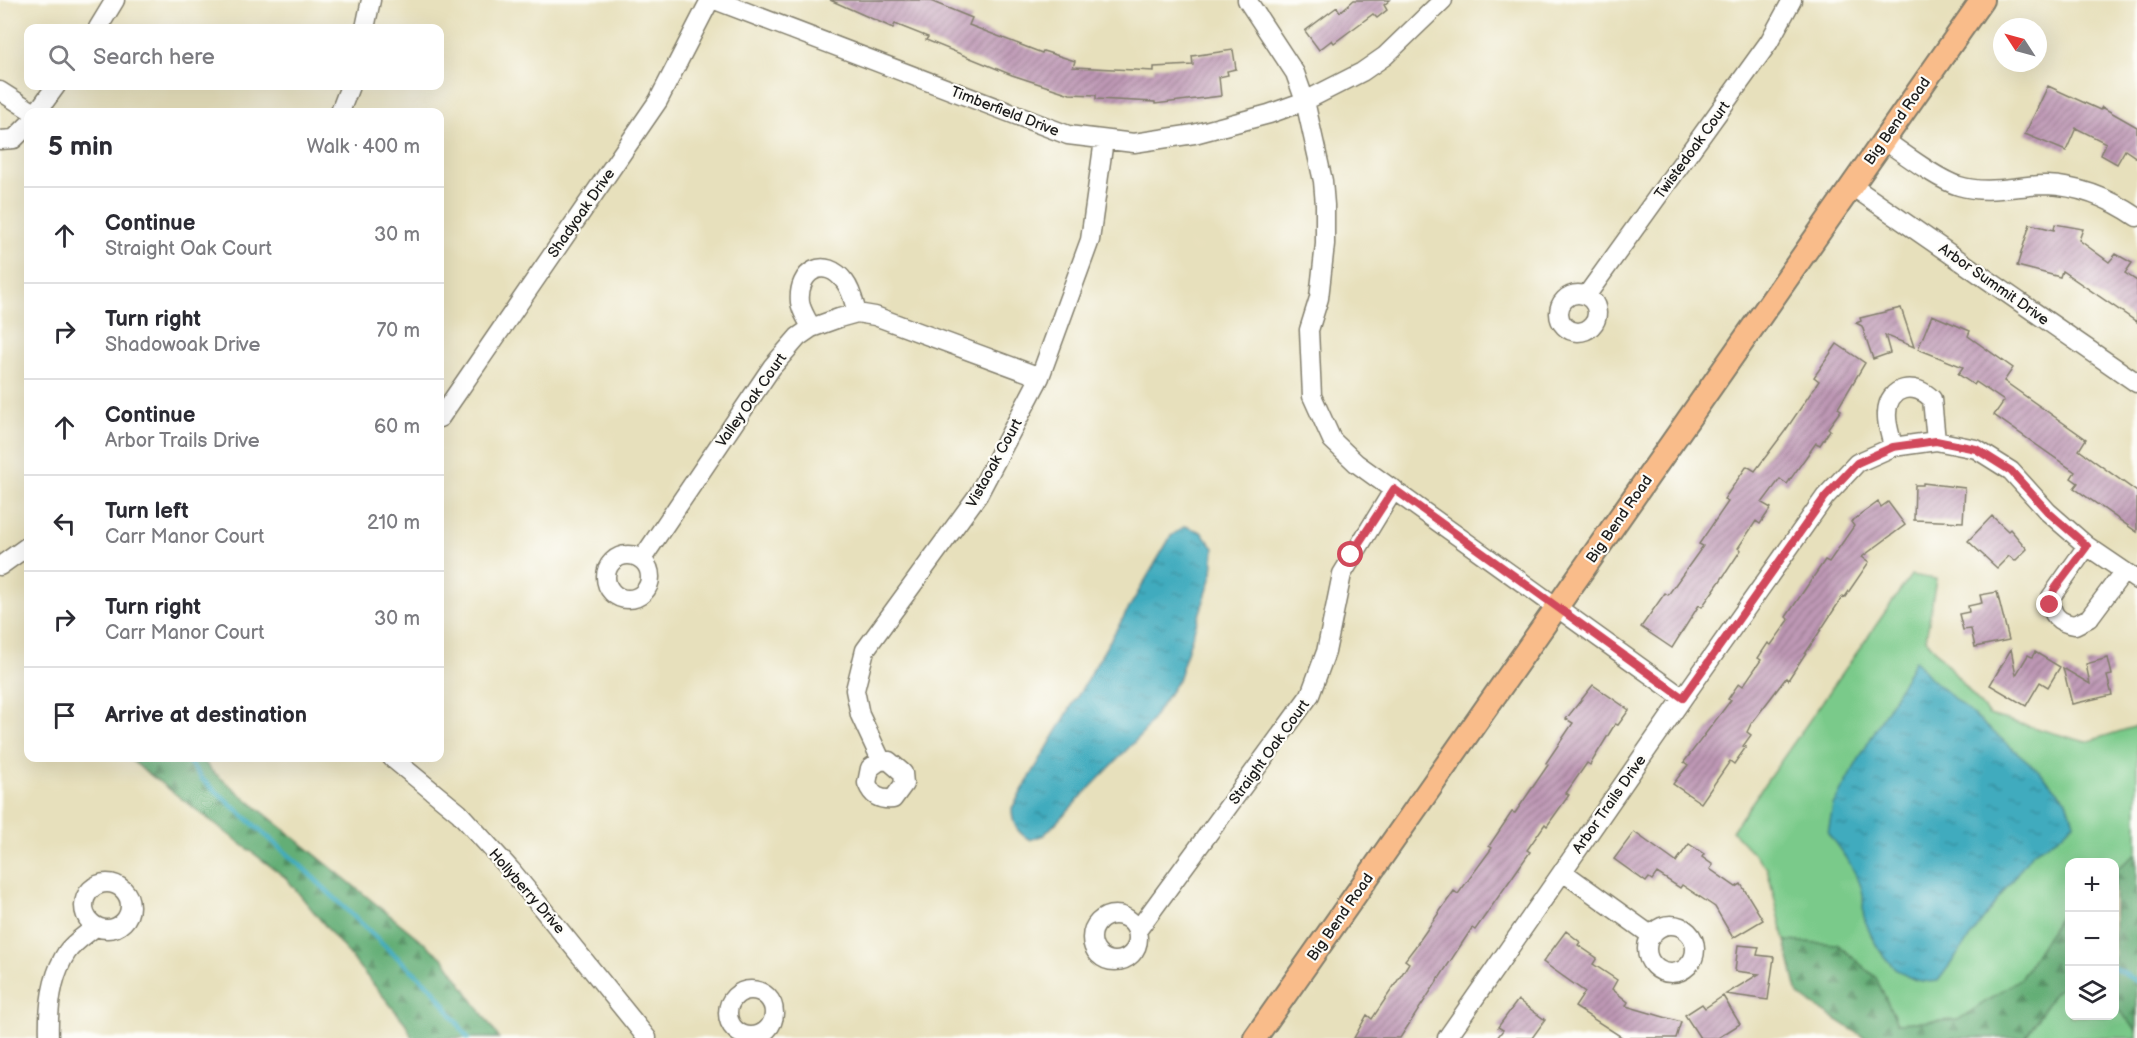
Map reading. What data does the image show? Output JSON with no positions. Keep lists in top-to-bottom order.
{
  "streets": {
    "main road": ["Big Bend Road"],
    "street": [
      "Timberfield Drive",
      "Twistedoak Court",
      "Shadyoak Drive",
      "Arbor Summit Drive",
      "Valley Oak Court",
      "Vistaoak Court",
      "Straight Oak Court",
      "Arbor Trails Drive",
      "Hollyberry Drive"
    ]
  },
  "crossings": [
    ["Timberfield Drive", "Vistaoak Court"],
    ["Big Bend Road", "Arbor Summit Drive"]
  ],
  "north": "top left",
  "page": {
    "search": "Search here",
    "heading": ["5 min", "Walk · 400 m"],
    "list": [
      ["Continue", "Straight Oak Court", "30 m"],
      ["Turn right", "Shadowoak Drive", "70 m"],
      ["Continue", "Arbor Trails Drive", "60 m"],
      ["Turn left", "Carr Manor Court", "210 m"],
      ["Turn right", "Carr Manor Court", "30 m"],
      "Arrive at destination"
    ],
    "map_buttons": ["+", "−"]
  }
}
